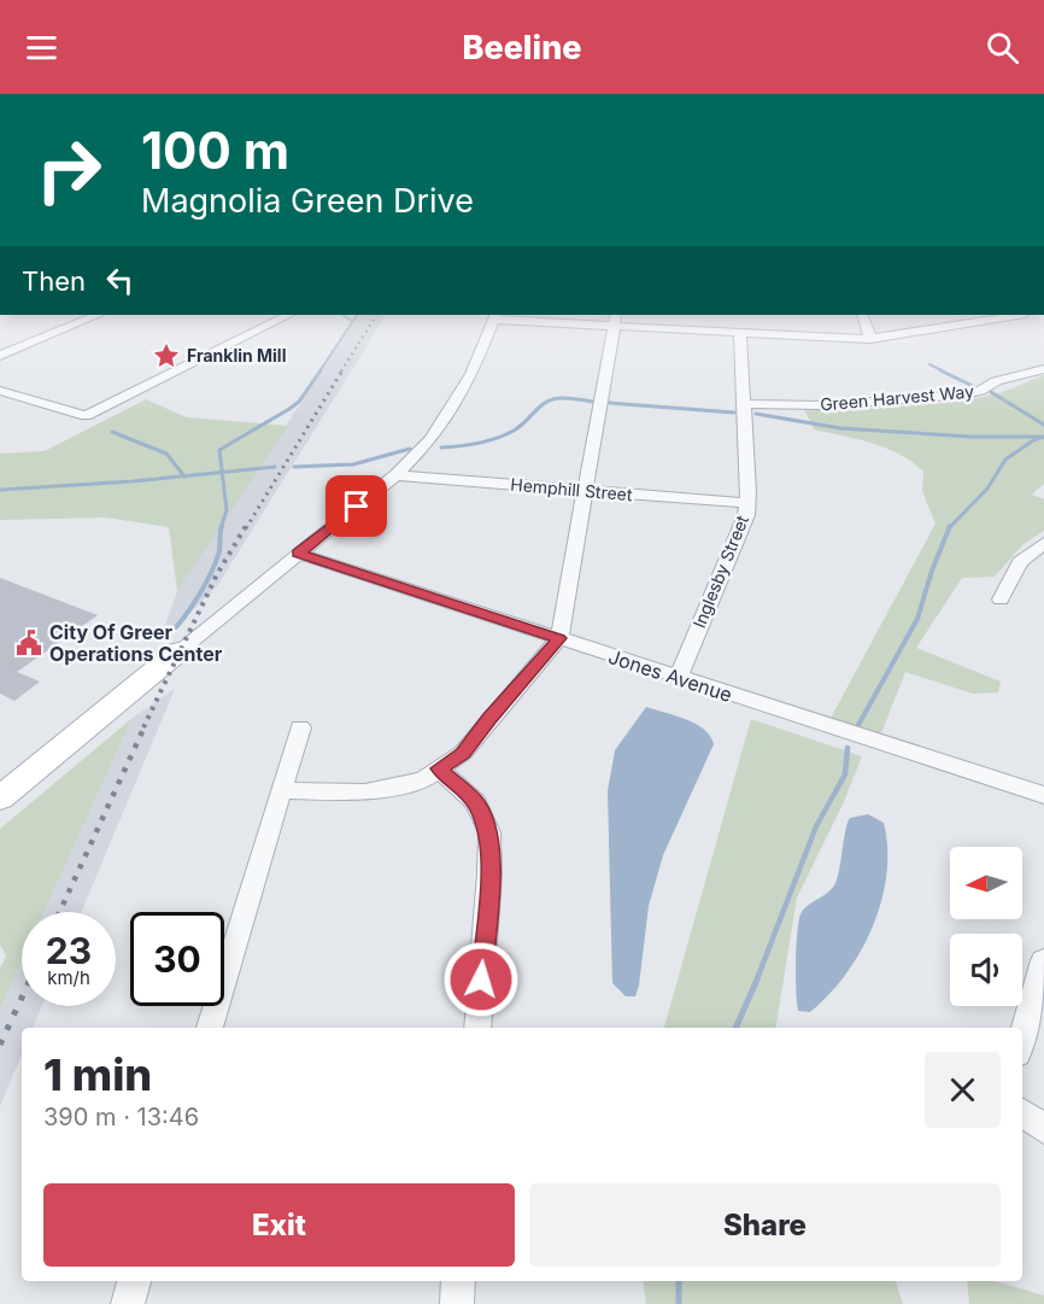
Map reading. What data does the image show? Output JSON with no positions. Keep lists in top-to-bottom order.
{
  "streets": {
    "street": [
      "Green Harvest Way",
      "Hemphill Street",
      "Inglesby Street",
      "Jones Avenue"
    ]
  },
  "crossings": [
    ["Green Harvest Way", "Inglesby Street"],
    ["Hemphill Street", "Inglesby Street"],
    ["Inglesby Street", "Jones Avenue"]
  ],
  "places": {
    "place": ["Franklin Mill"],
    "public building": ["City Of Greer Operations Center"]
  },
  "north": "left",
  "page": {
    "header": "Beeline",
    "turn": ["100 m", "Magnolia Green Drive"],
    "then": "Then",
    "speed": "23 km/h",
    "limit": "30",
    "heading": ["1 min", "390 m · 13:46"],
    "buttons": ["Exit", "Share"]
  }
}
